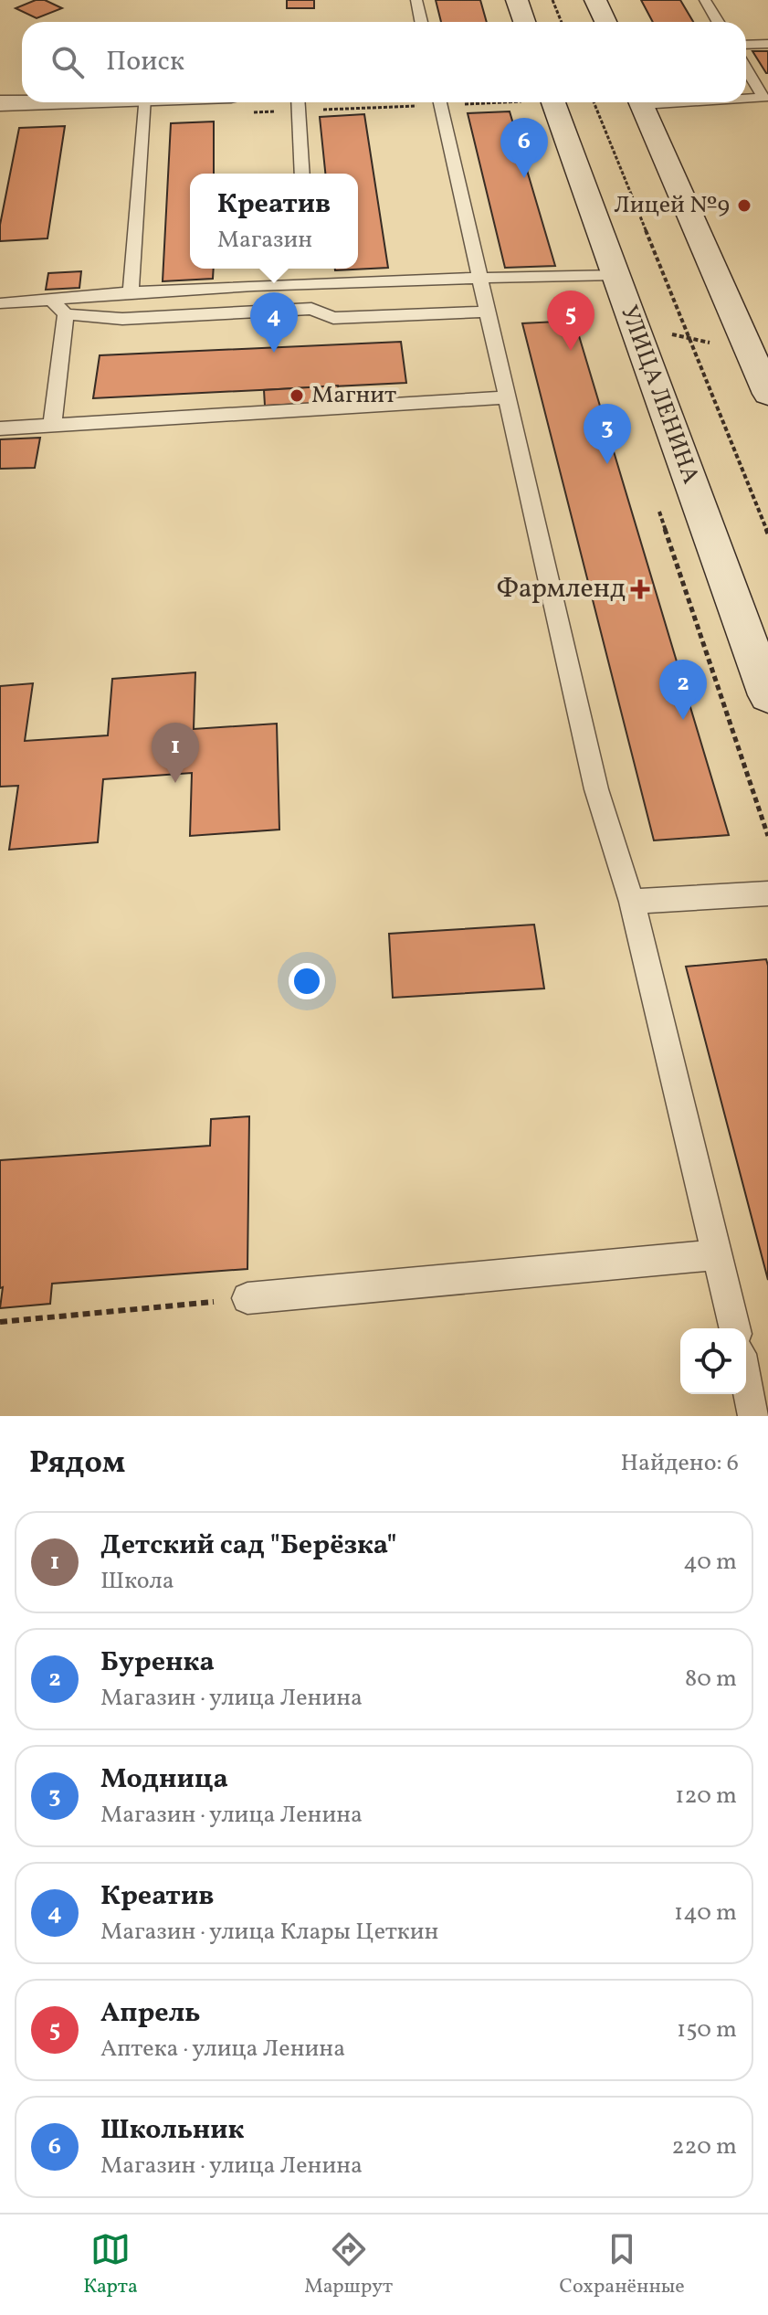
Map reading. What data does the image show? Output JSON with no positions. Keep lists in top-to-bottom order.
{
  "streets": {
    "main road": ["УЛИЦА ЛЕНИНА"]
  },
  "places": {
    "other": ["Лицей №9", "Магнит"],
    "health": ["Фармленд"]
  },
  "page": {
    "search": "Поиск",
    "pins": [
      "6",
      "5",
      "4",
      "3",
      "2",
      "1"
    ],
    "popup": ["Креатив", "Магазин"],
    "heading": ["Рядом", "Найдено: 6"],
    "list": [
      {
        "mark": "1",
        "name": "Детский сад \"Берёзка\"",
        "note": "Школа",
        "value": "40 m"
      },
      {
        "mark": "2",
        "name": "Буренка",
        "note": "Магазин · улица Ленина",
        "value": "80 m"
      },
      {
        "mark": "3",
        "name": "Модница",
        "note": "Магазин · улица Ленина",
        "value": "120 m"
      },
      {
        "mark": "4",
        "name": "Креатив",
        "note": "Магазин · улица Клары Цеткин",
        "value": "140 m"
      },
      {
        "mark": "5",
        "name": "Апрель",
        "note": "Аптека · улица Ленина",
        "value": "150 m"
      },
      {
        "mark": "6",
        "name": "Школьник",
        "note": "Магазин · улица Ленина",
        "value": "220 m"
      }
    ],
    "nav": ["Карта", "Маршрут", "Сохранённые"]
  }
}
